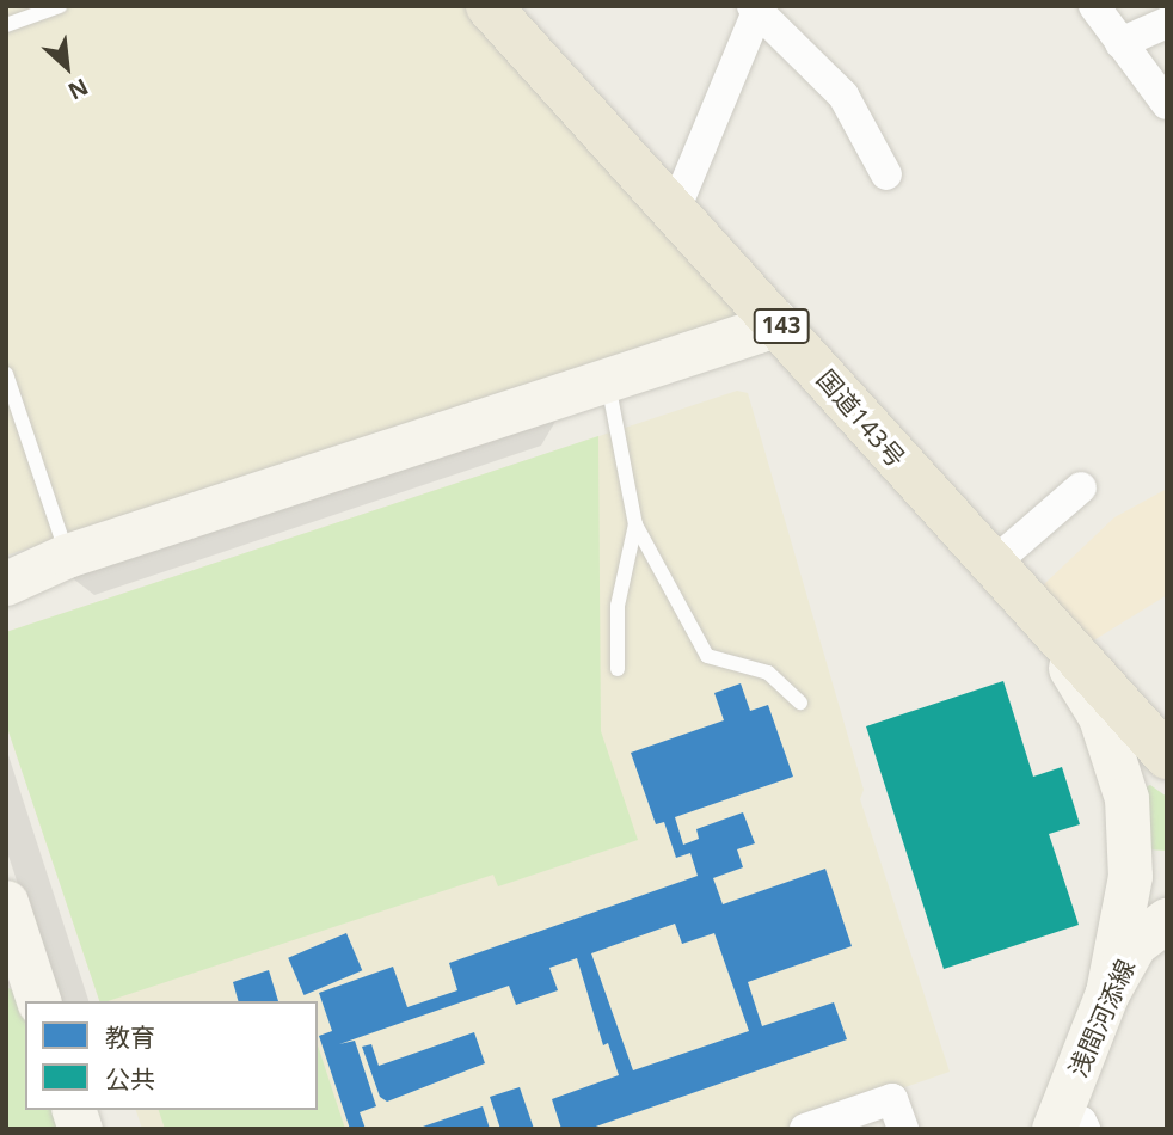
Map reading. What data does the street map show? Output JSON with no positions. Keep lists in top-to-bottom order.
{
  "streets": {
    "highway": ["143", "国道143号"],
    "street": ["浅間河添線"]
  },
  "legend": ["教育", "公共"],
  "north": "bottom right"
}
